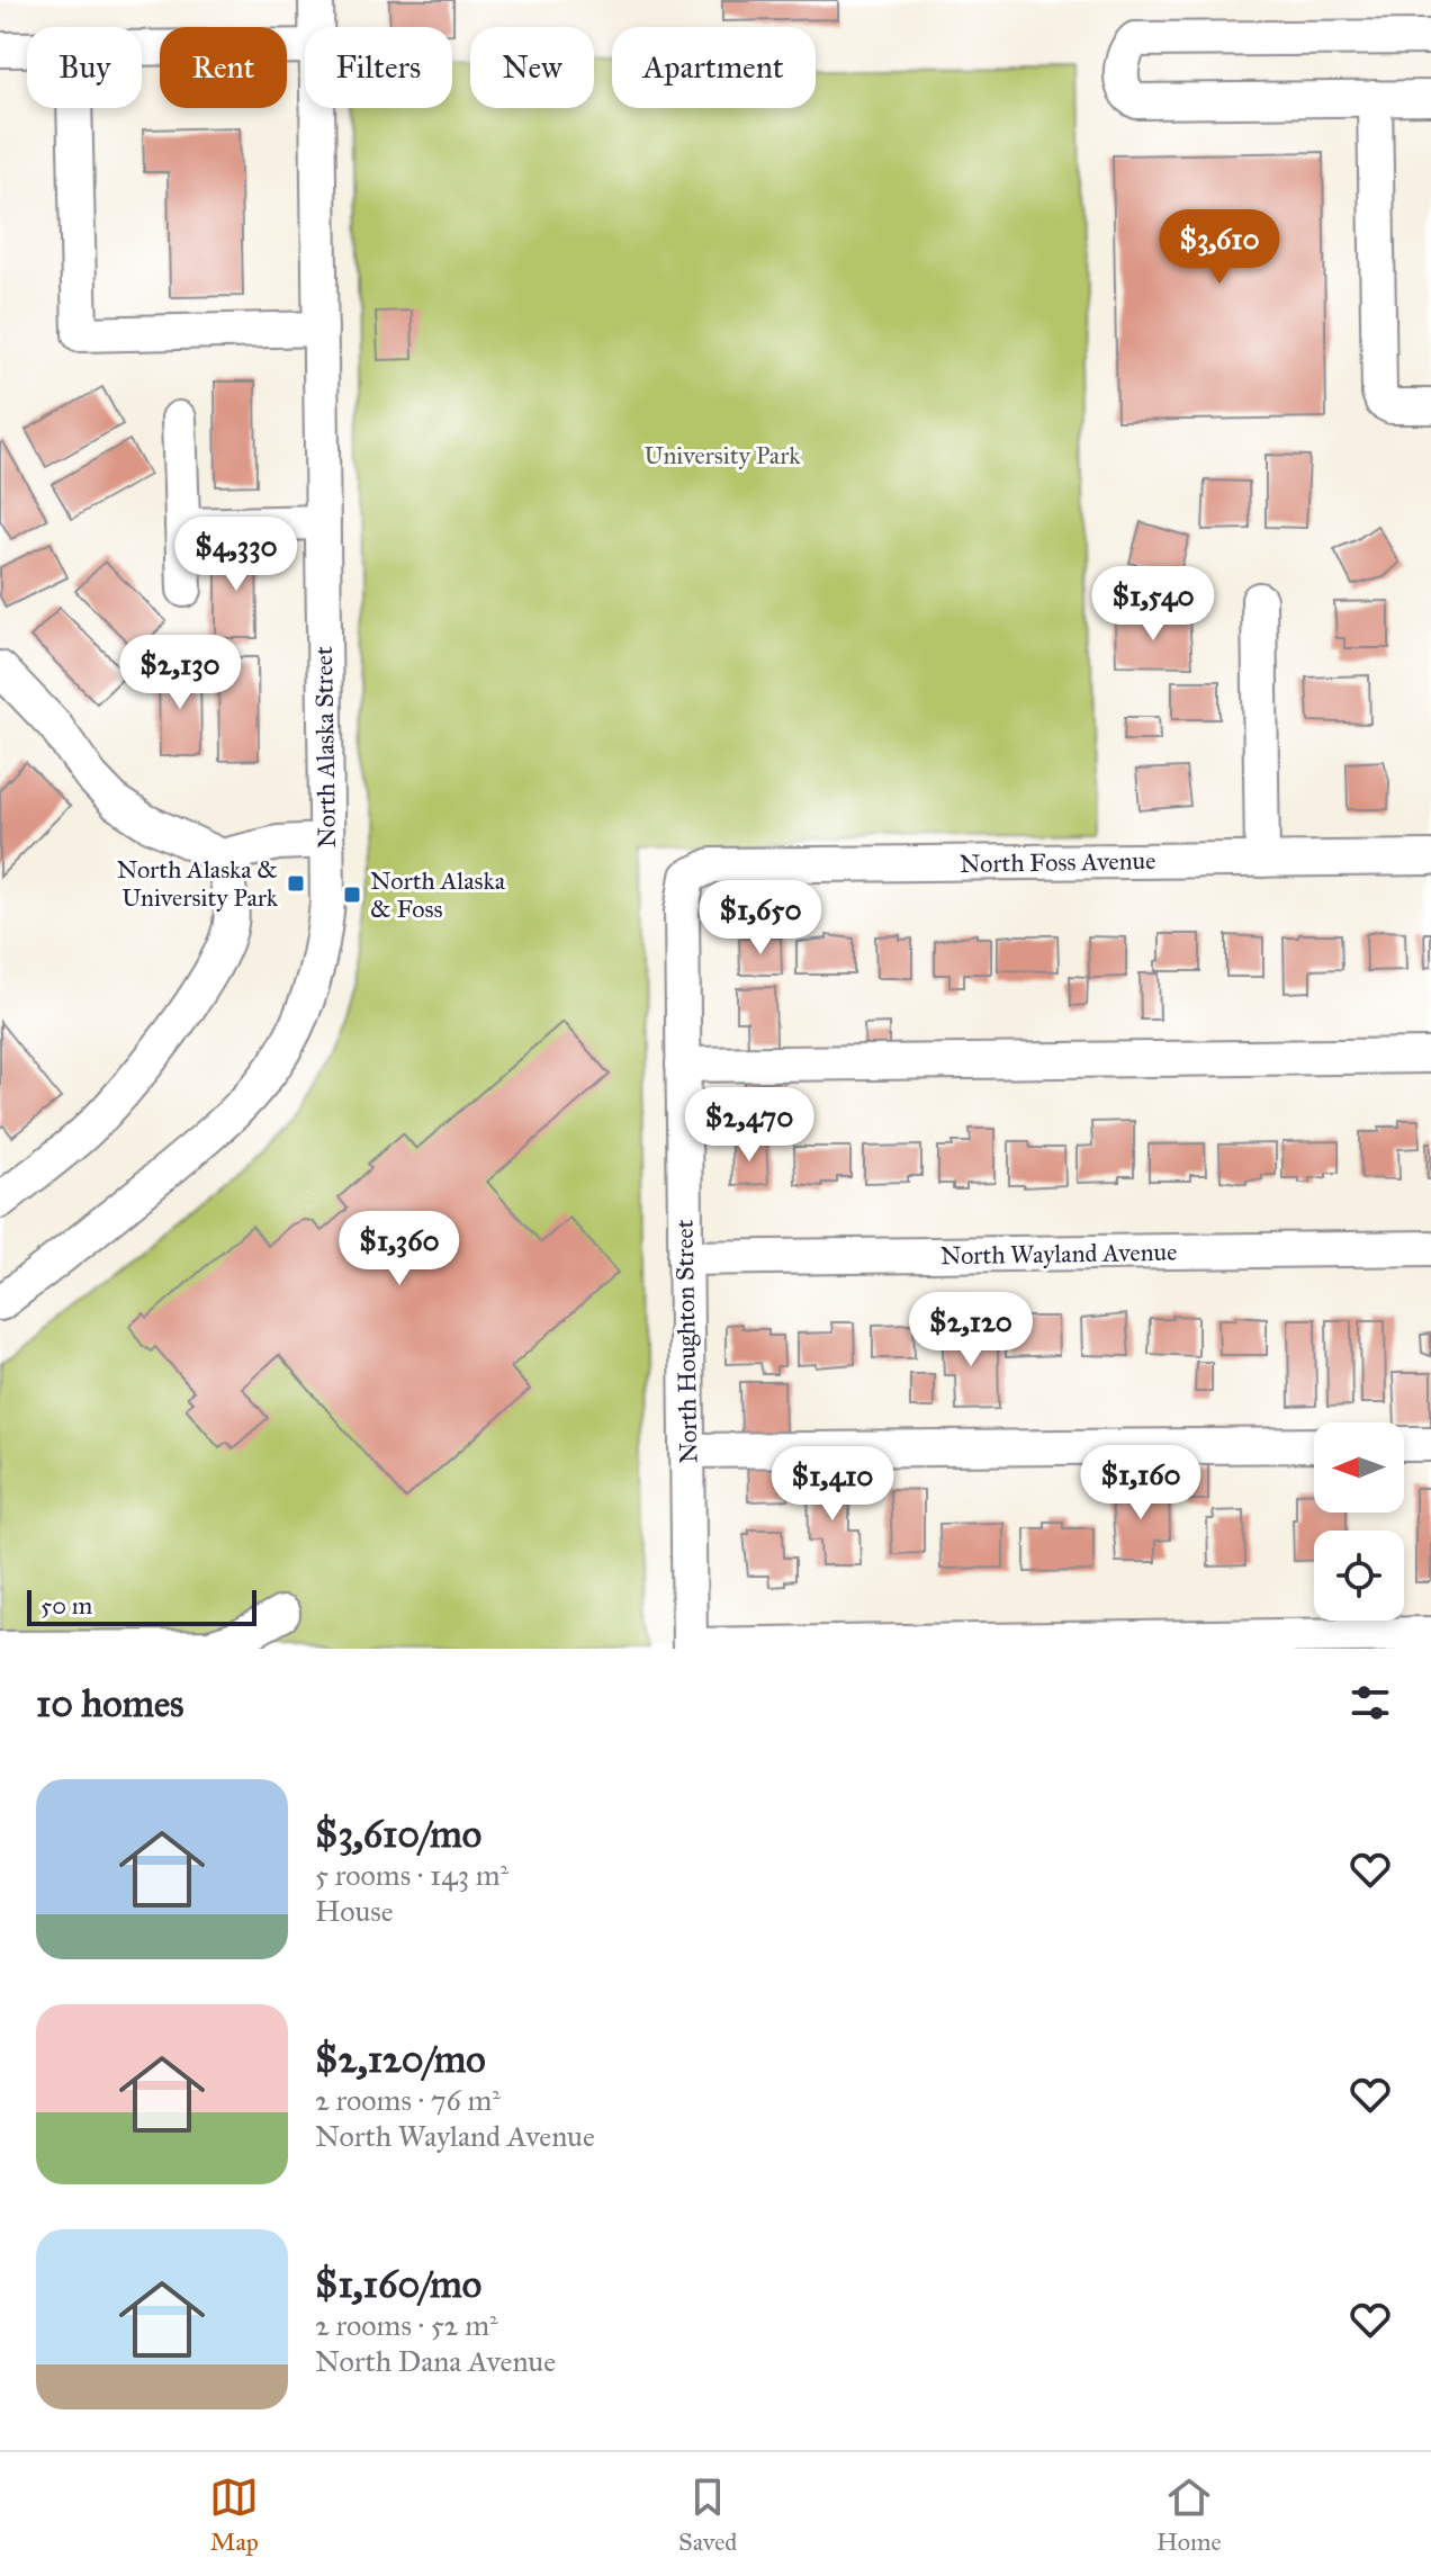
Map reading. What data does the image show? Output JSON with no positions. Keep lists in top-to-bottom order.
{
  "streets": {
    "street": [
      "North Alaska Street",
      "North Foss Avenue",
      "North Wayland Avenue",
      "North Houghton Street"
    ]
  },
  "crossings": [
    ["North Foss Avenue", "North Houghton Street"],
    ["North Wayland Avenue", "North Houghton Street"]
  ],
  "parks": ["University Park"],
  "places": {
    "transit": ["North Alaska & University Park", "North Alaska & Foss"]
  },
  "scale_bar": "50 m",
  "north": "left",
  "page": {
    "chip": [
      "Buy",
      "Rent",
      "Filters",
      "New",
      "Apartment"
    ],
    "price": [
      "$3,610",
      "$4,330",
      "$1,540",
      "$2,130",
      "$1,650",
      "$2,470",
      "$1,360",
      "$2,120",
      "$1,160",
      "$1,410"
    ],
    "scale": "50 m",
    "heading": "10 homes",
    "list": [
      {
        "name": "$3,610/mo",
        "note": "5 rooms · 143 m² · House"
      },
      {
        "name": "$2,120/mo",
        "note": "2 rooms · 76 m² · North Wayland Avenue"
      },
      {
        "name": "$1,160/mo",
        "note": "2 rooms · 52 m² · North Dana Avenue"
      }
    ],
    "tabs": ["Map", "Saved", "Home"]
  }
}
